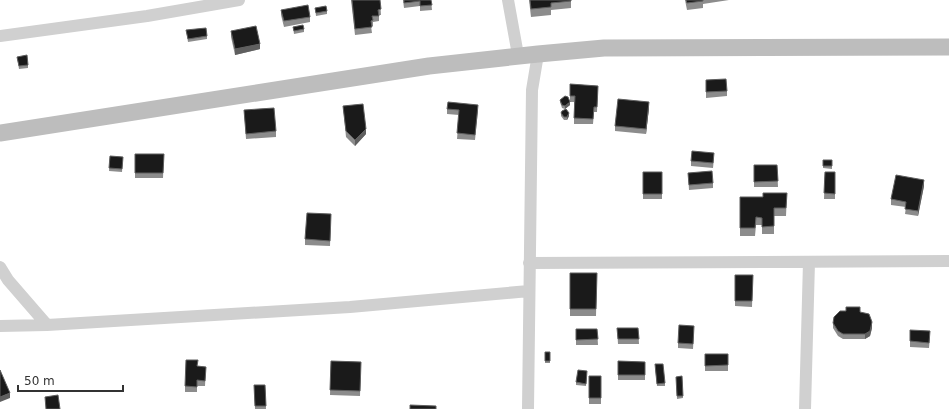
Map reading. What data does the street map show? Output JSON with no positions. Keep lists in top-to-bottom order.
{
  "scale_bar": "50 m"
}
